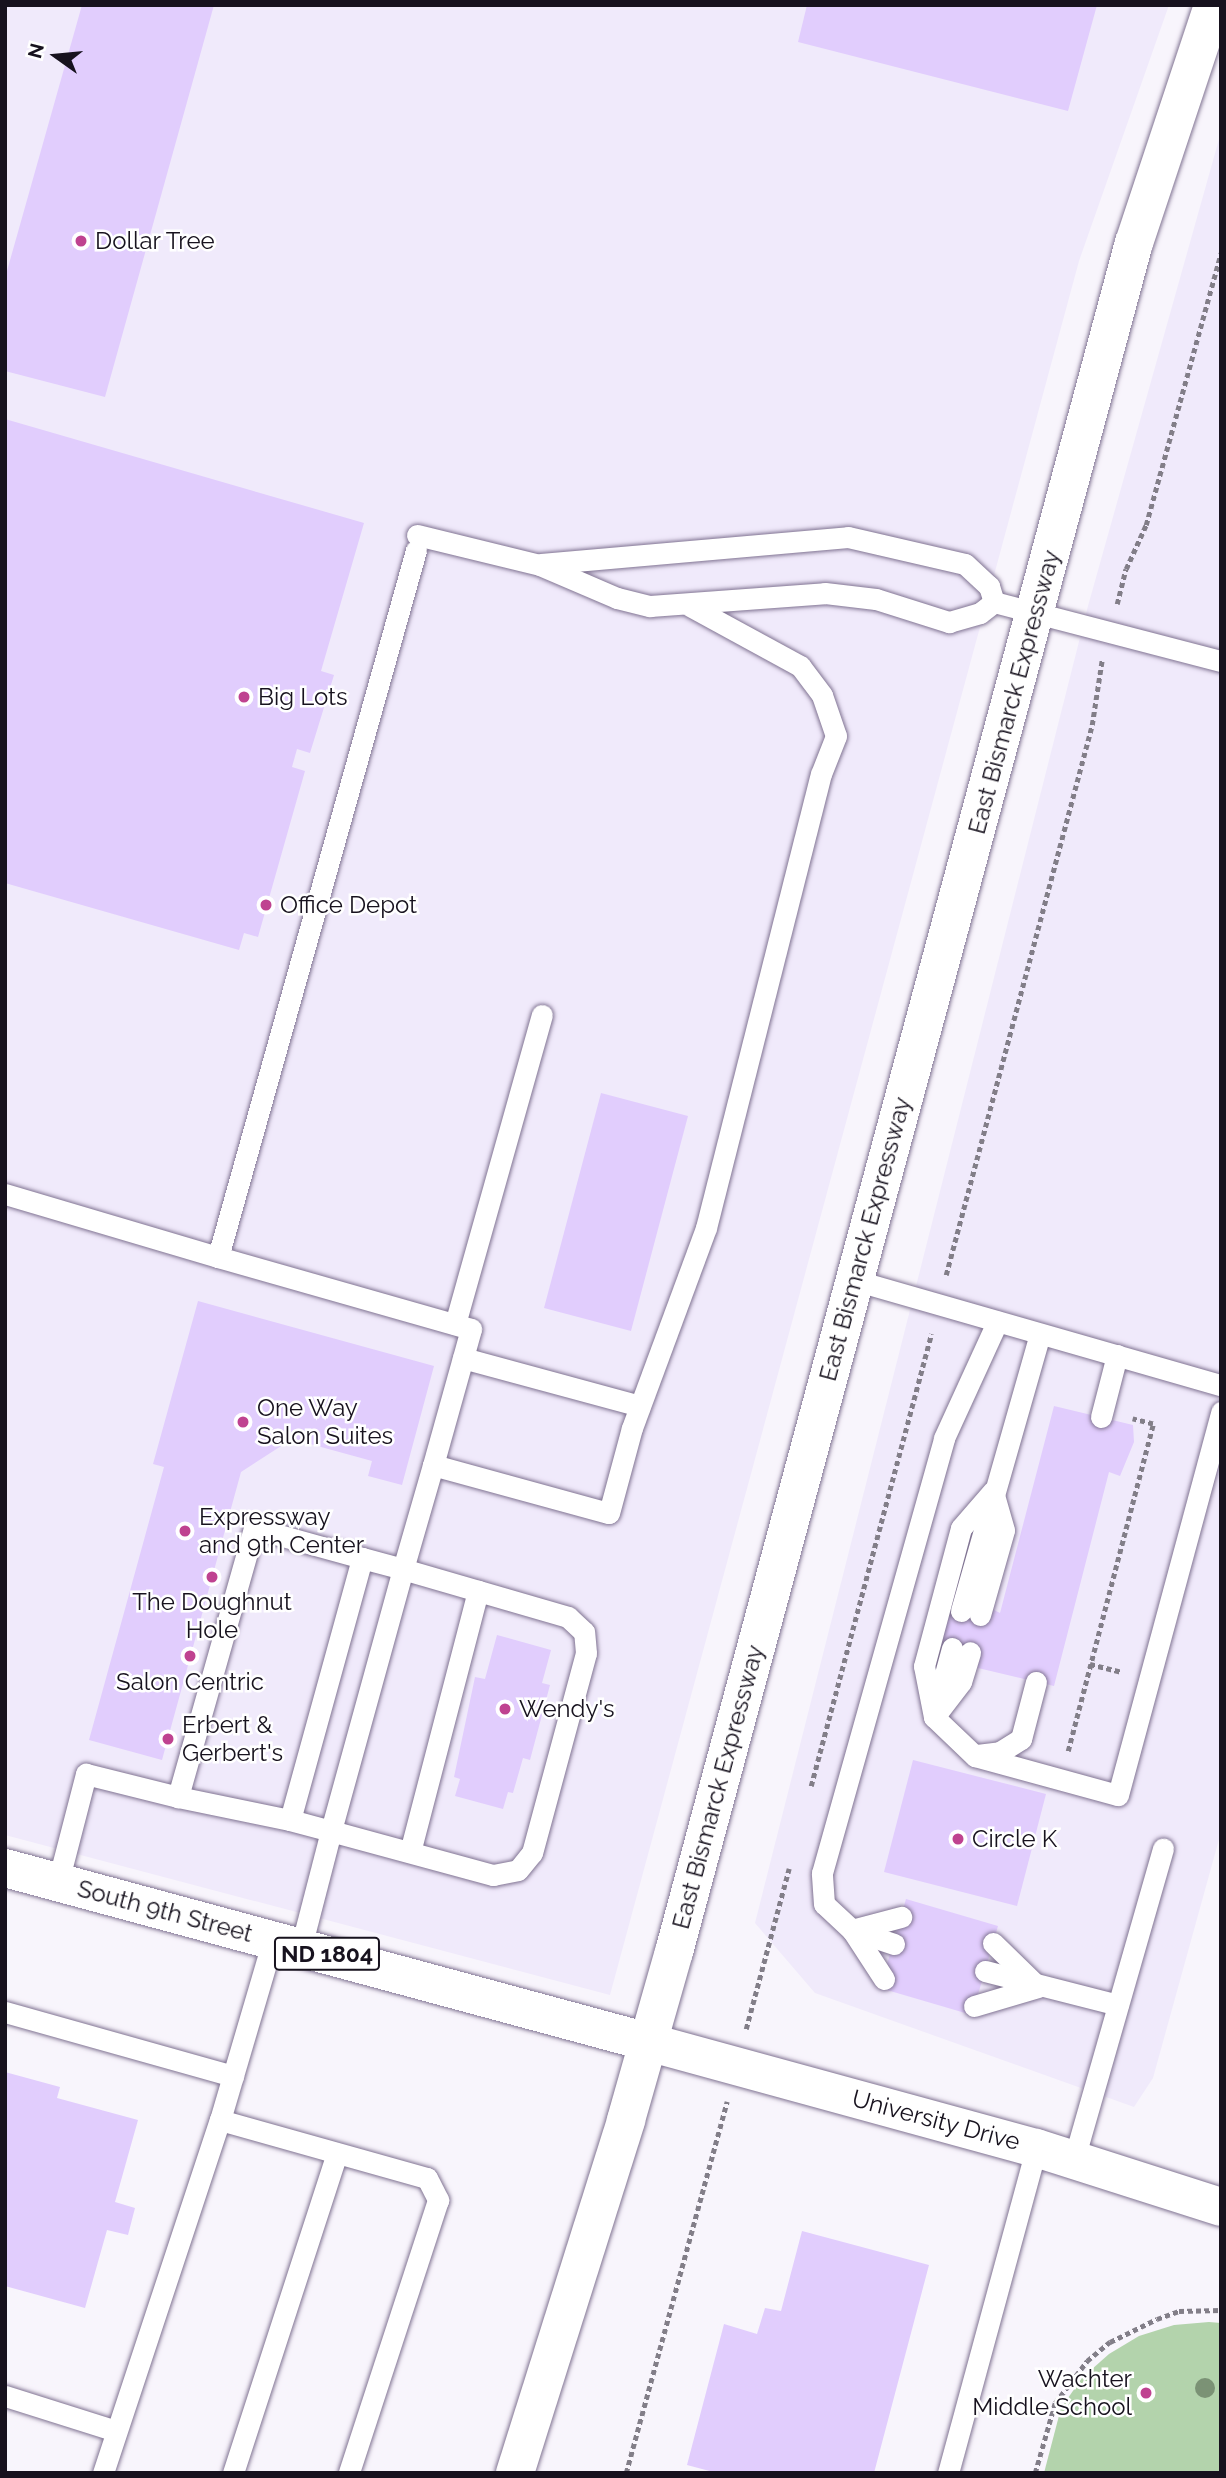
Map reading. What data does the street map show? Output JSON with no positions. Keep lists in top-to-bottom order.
{
  "streets": {
    "main road": [
      "East Bismarck Expressway",
      "South 9th Street",
      "ND 1804",
      "University Drive"
    ]
  },
  "crossings": [
    ["East Bismarck Expressway", "South 9th Street"],
    ["East Bismarck Expressway", "University Drive"],
    ["South 9th Street", "University Drive"]
  ],
  "places": [
    "Dollar Tree",
    "Big Lots",
    "Office Depot",
    "One Way Salon Suites",
    "Expressway and 9th Center",
    "The Doughnut Hole",
    "Salon Centric",
    "Wendy's",
    "Erbert & Gerbert's",
    "Circle K",
    "Wachter Middle School"
  ],
  "north": "left"
}
